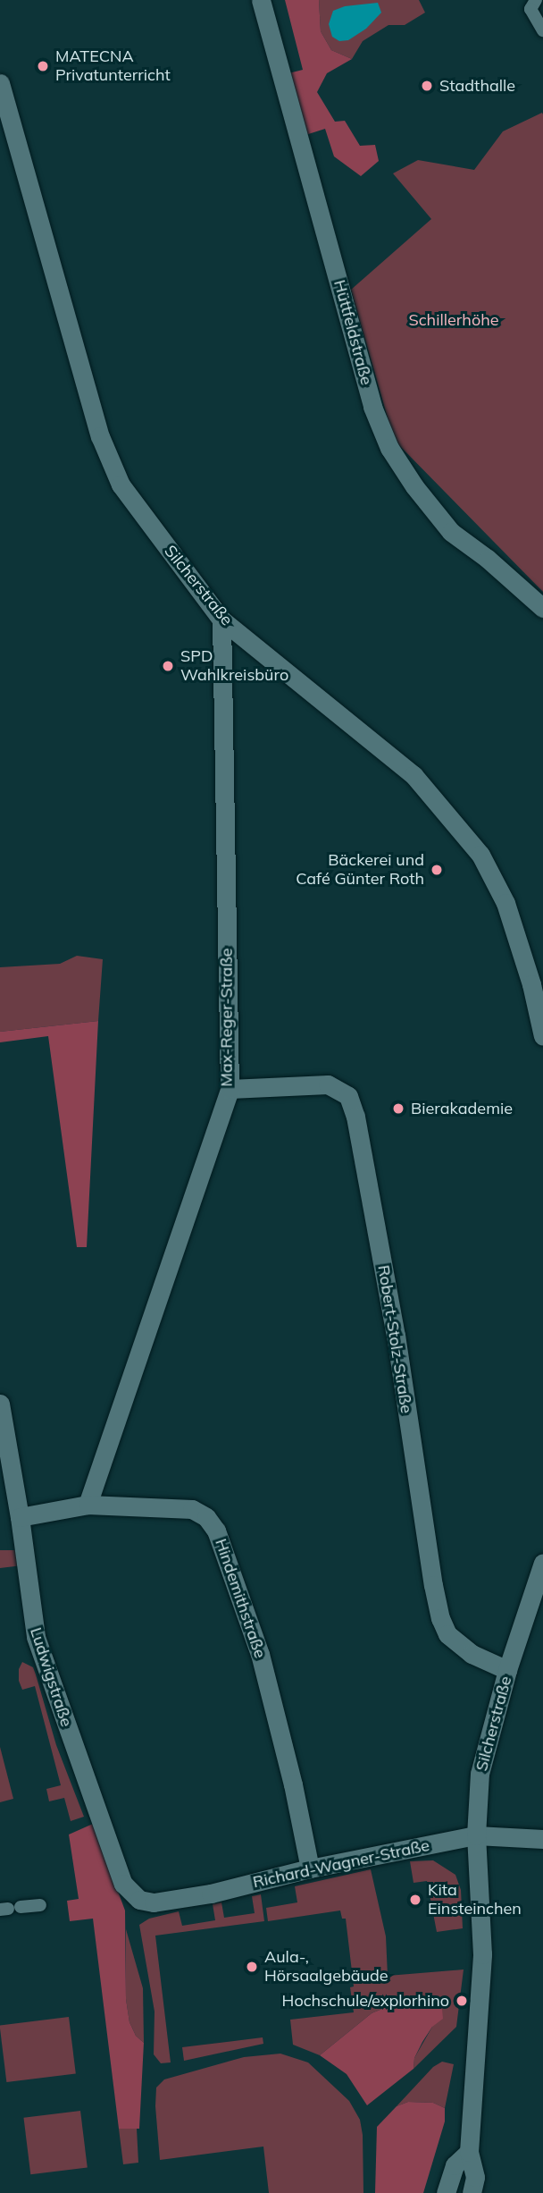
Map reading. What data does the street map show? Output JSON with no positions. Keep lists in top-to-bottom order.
{
  "streets": {
    "street": [
      "Hüttfeldstraße",
      "Silcherstraße",
      "Max-Reger-Straße",
      "Robert-Stolz-Straße",
      "Hindemithstraße",
      "Ludwigstraße",
      "Richard-Wagner-Straße"
    ]
  },
  "crossings": [
    ["Silcherstraße", "Max-Reger-Straße"],
    ["Silcherstraße", "Robert-Stolz-Straße"],
    ["Silcherstraße", "Richard-Wagner-Straße"],
    ["Max-Reger-Straße", "Robert-Stolz-Straße"],
    ["Max-Reger-Straße", "Hindemithstraße"],
    ["Hindemithstraße", "Ludwigstraße"],
    ["Hindemithstraße", "Richard-Wagner-Straße"],
    ["Ludwigstraße", "Richard-Wagner-Straße"]
  ],
  "parks": ["Schillerhöhe"],
  "places": [
    "MATECNA Privatunterricht",
    "Stadthalle",
    "SPD Wahlkreisbüro",
    "Bäckerei und Café Günter Roth",
    "Bierakademie",
    "Kita Einsteinchen",
    "Aula-, Hörsaalgebäude",
    "Hochschule/explorhino"
  ]
}
